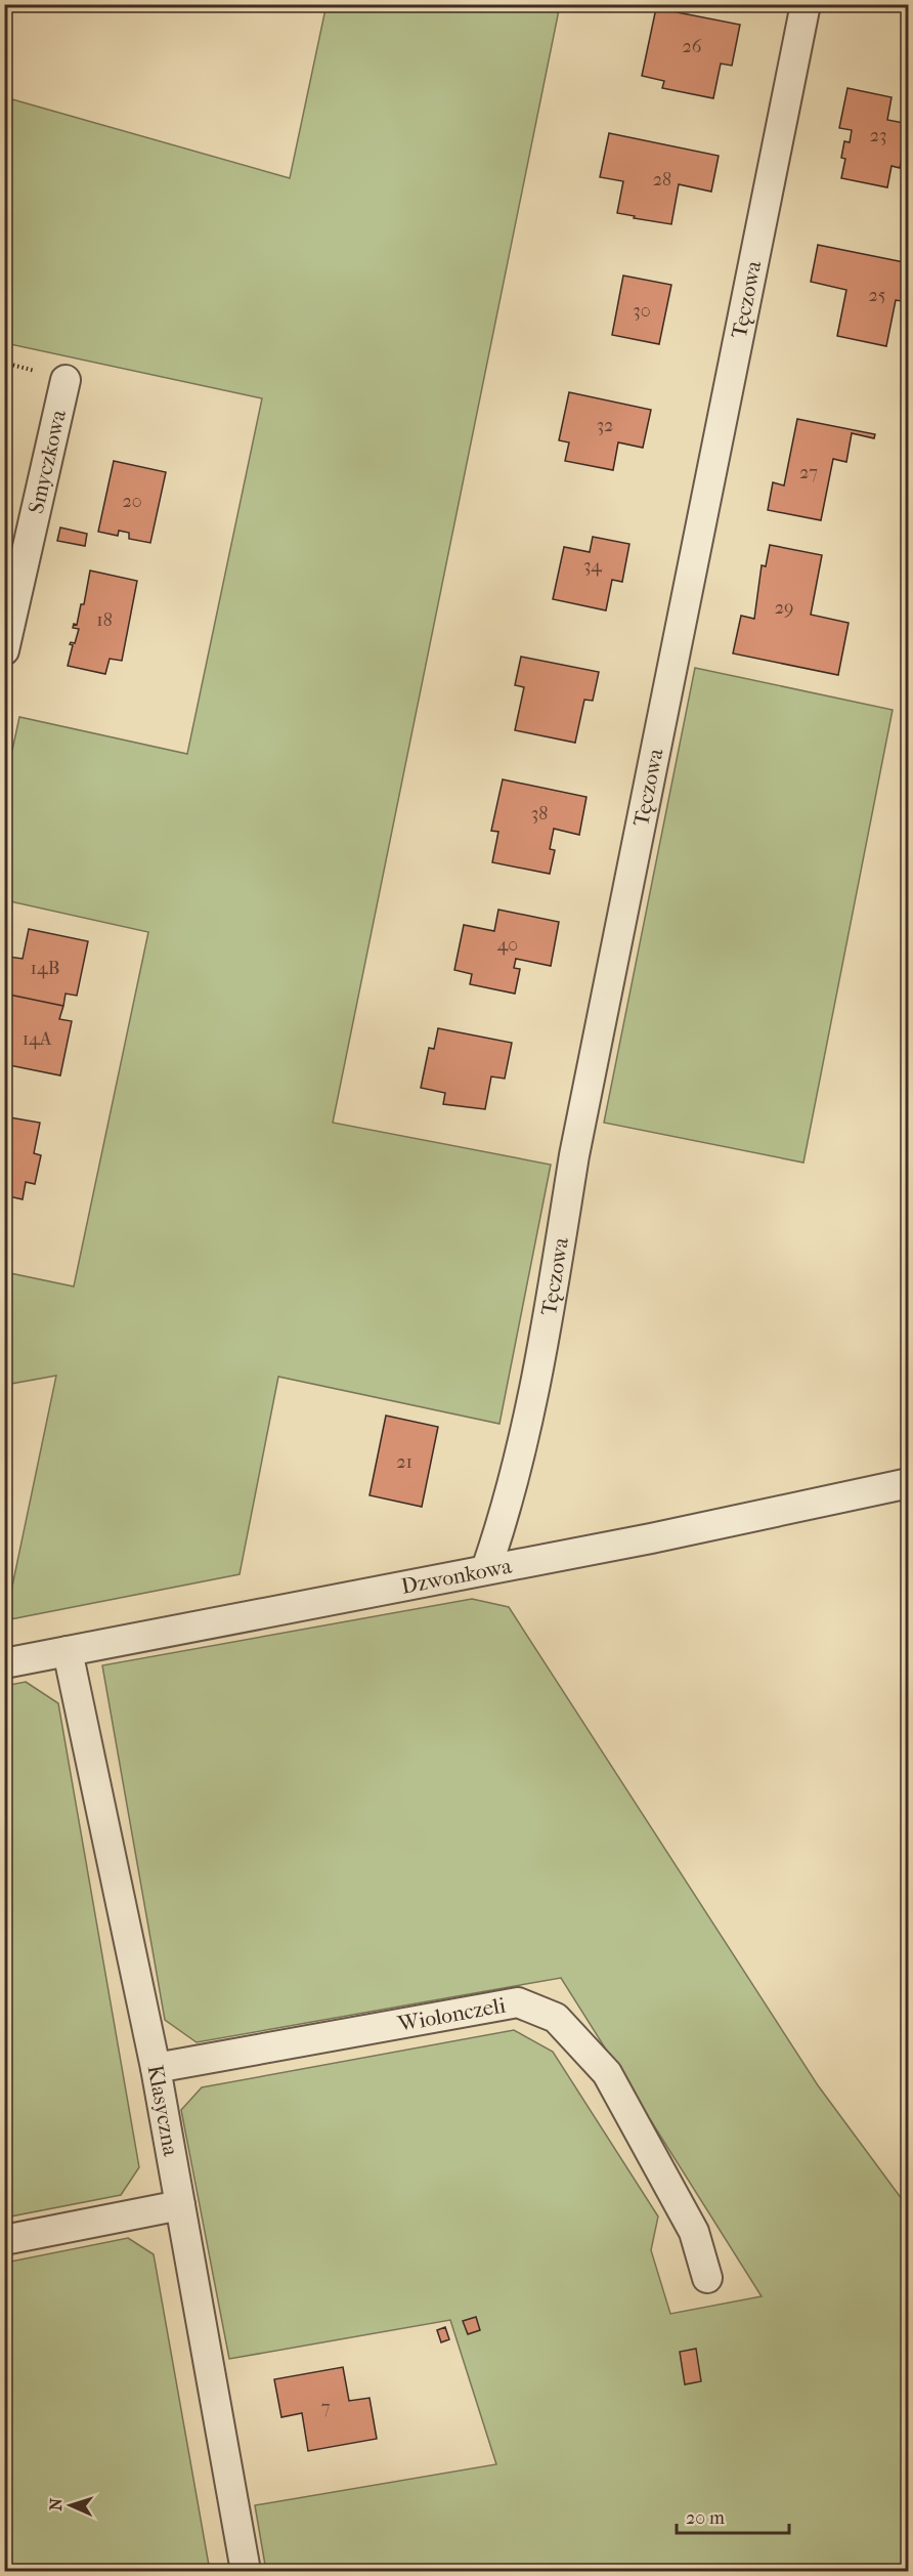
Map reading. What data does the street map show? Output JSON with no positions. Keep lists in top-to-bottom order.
{
  "streets": {
    "street": [
      "Tęczowa",
      "Smyczkowa",
      "Dzwonkowa",
      "Wiolonczeli",
      "Klasyczna"
    ]
  },
  "crossings": [
    ["Tęczowa", "Dzwonkowa"],
    ["Dzwonkowa", "Klasyczna"],
    ["Wiolonczeli", "Klasyczna"]
  ],
  "house_numbers": [
    "26",
    "23",
    "28",
    "25",
    "30",
    "32",
    "27",
    "20",
    "34",
    "29",
    "18",
    "38",
    "40",
    "14B",
    "14A",
    "21",
    "7"
  ],
  "scale_bar": "20 m",
  "north": "left"
}
